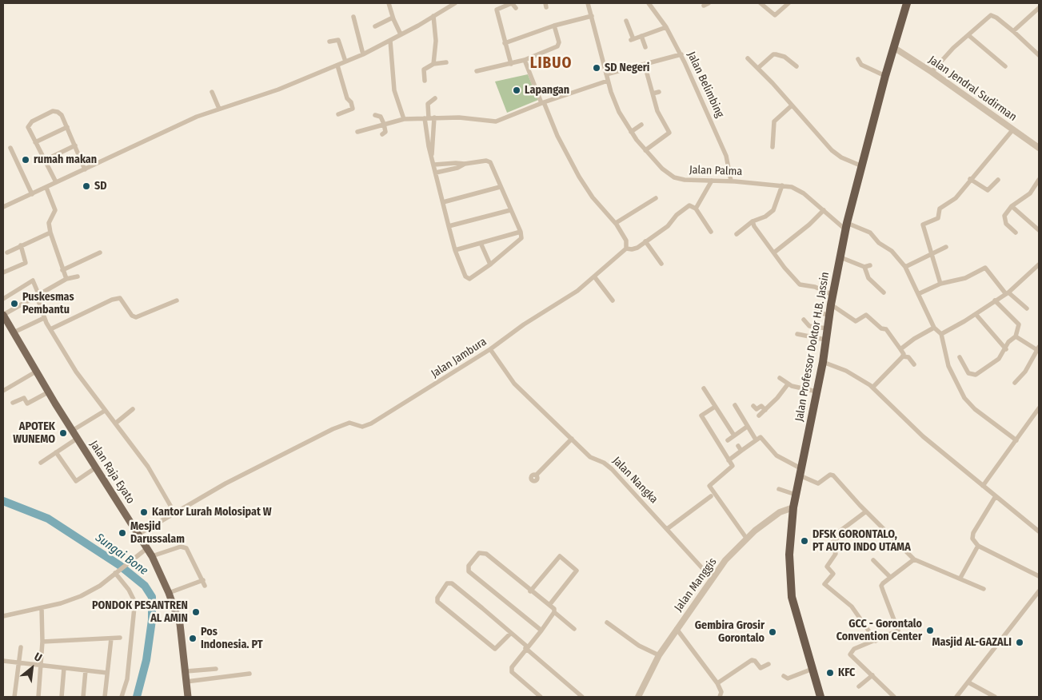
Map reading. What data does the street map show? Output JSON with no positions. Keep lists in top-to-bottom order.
{
  "streets": {
    "highway": ["Jalan Professor Doktor H.B. Jassin"],
    "main road": ["Jalan Raja Eyato"],
    "street": [
      "Jalan Belimbing",
      "Jalan Jendral Sudirman",
      "Jalan Palma",
      "Jalan Jambura",
      "Jalan Nangka",
      "Jalan Manggis"
    ]
  },
  "crossings": [
    ["Jalan Belimbing", "Jalan Palma"],
    ["Jalan Jendral Sudirman", "Jalan Professor Doktor H.B. Jassin"],
    ["Jalan Palma", "Jalan Professor Doktor H.B. Jassin"],
    ["Jalan Professor Doktor H.B. Jassin", "Jalan Manggis"],
    ["Jalan Jambura", "Jalan Raja Eyato"],
    ["Jalan Jambura", "Jalan Nangka"],
    ["Jalan Nangka", "Jalan Manggis"]
  ],
  "districts": ["LIBUO"],
  "water": ["Sungai Bone"],
  "places": [
    "SD Negeri",
    "Lapangan",
    "rumah makan",
    "SD",
    "Puskesmas Pembantu",
    "APOTEK WUNEMO",
    "Kantor Lurah Molosipat W",
    "Mesjid Darussalam",
    "DFSK GORONTALO, PT AUTO INDO UTAMA",
    "PONDOK PESANTREN AL AMIN",
    "GCC - Gorontalo Convention Center",
    "Gembira Grosir Gorontalo",
    "Pos Indonesia. PT",
    "Masjid AL-GAZALI",
    "KFC"
  ],
  "north": "top right"
}
